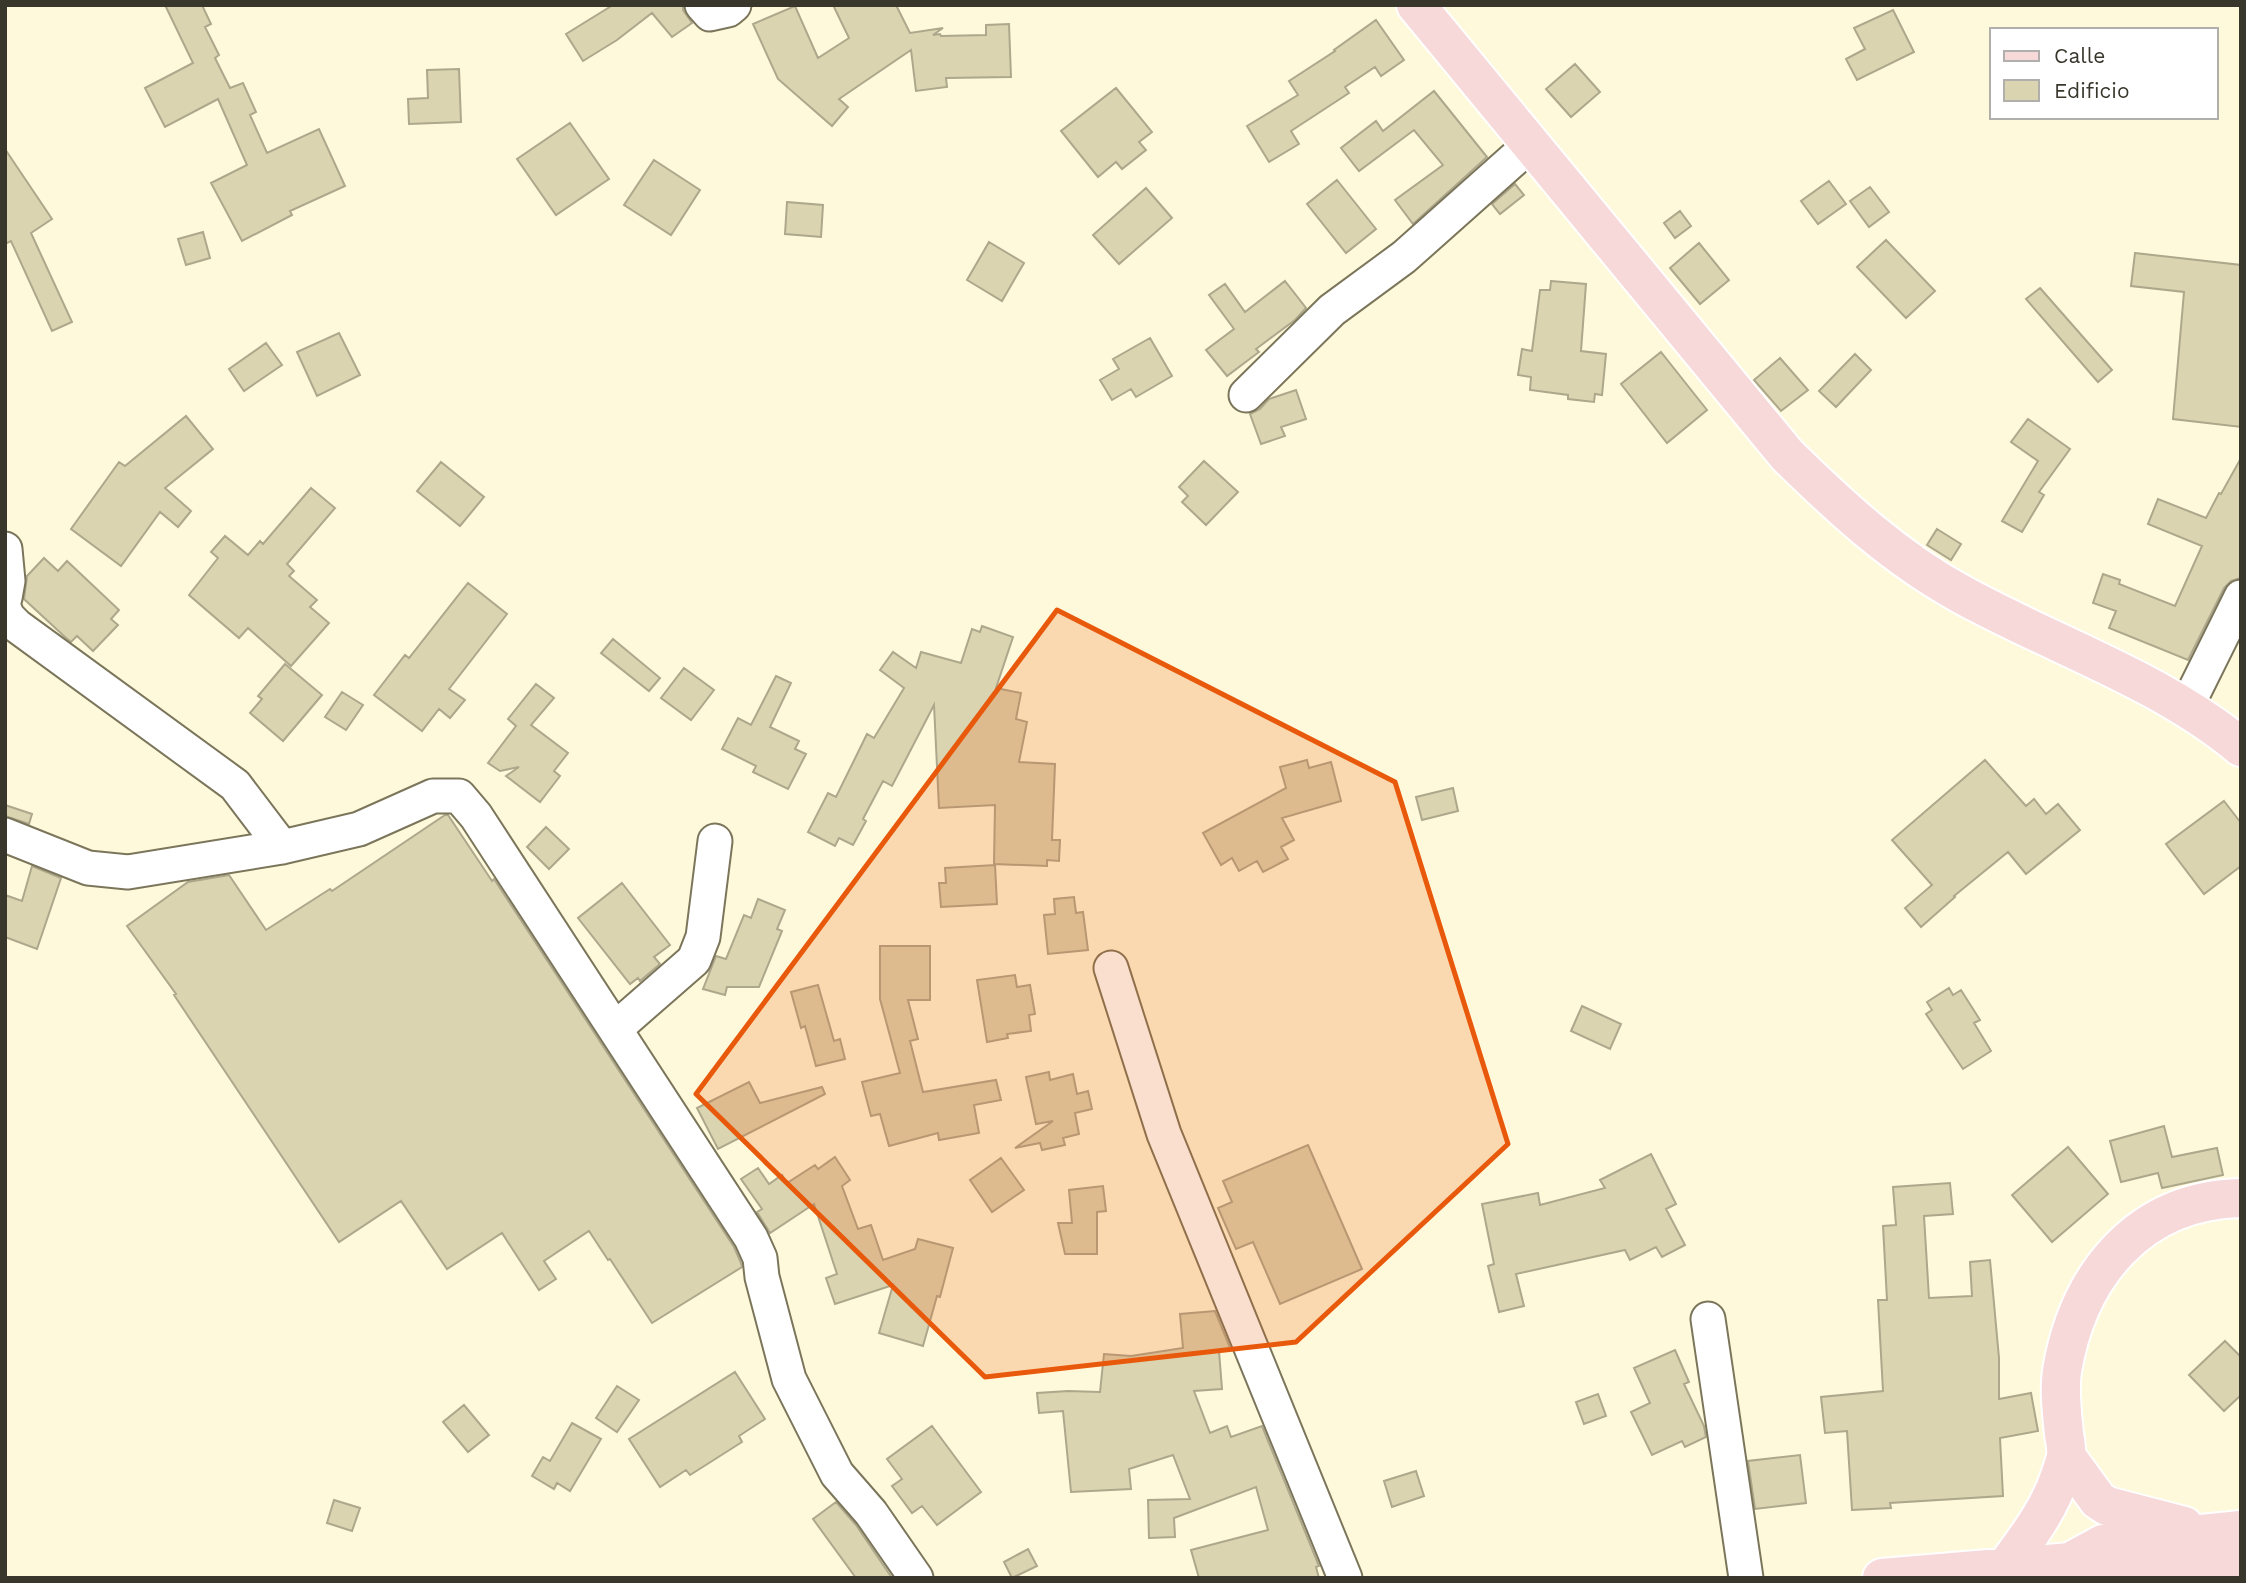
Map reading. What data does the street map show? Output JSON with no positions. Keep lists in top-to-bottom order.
{
  "legend": ["Calle", "Edificio"]
}
